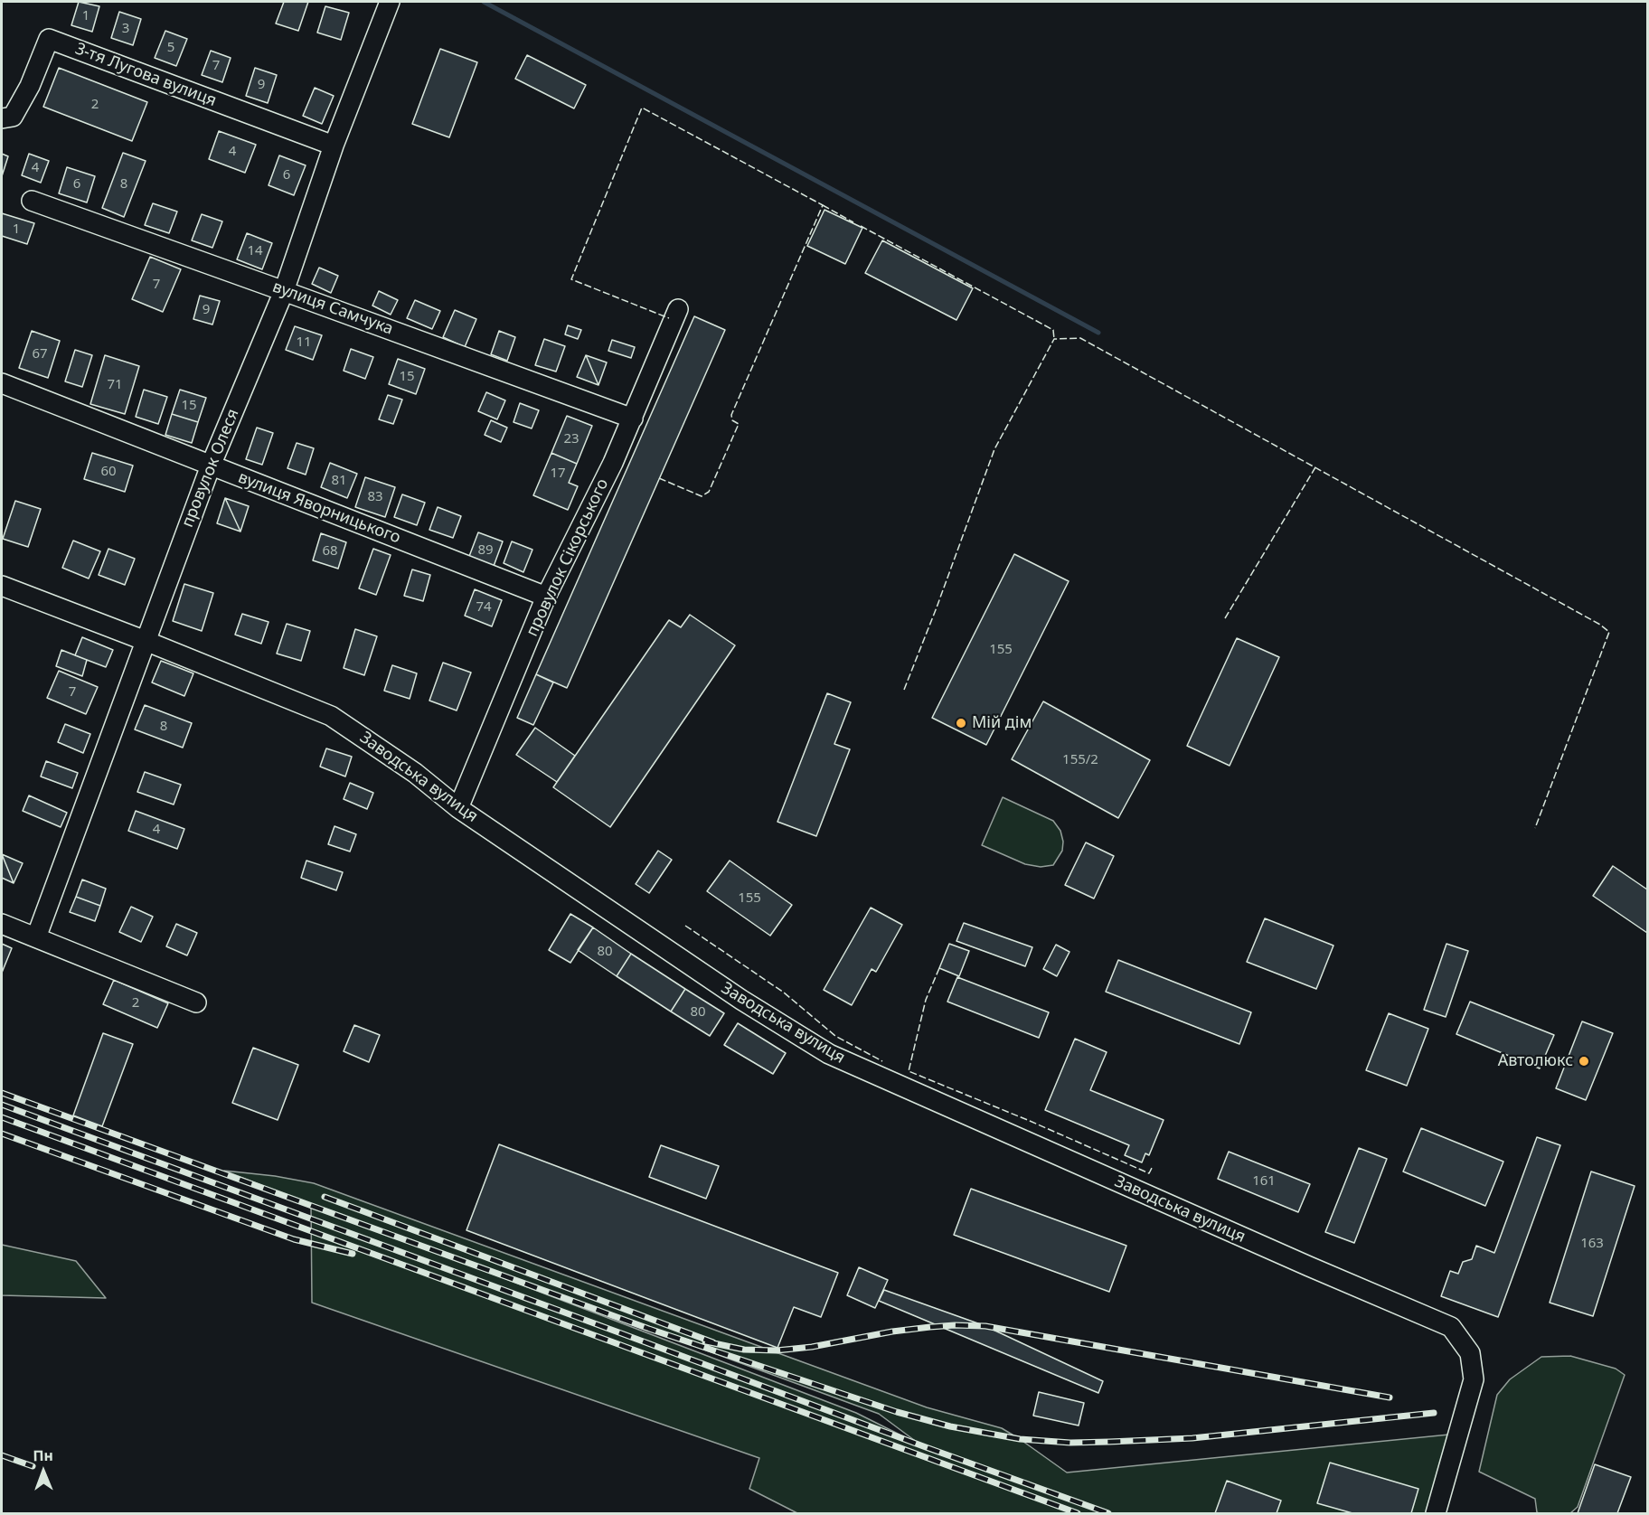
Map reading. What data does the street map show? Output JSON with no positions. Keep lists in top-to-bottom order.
{
  "streets": {
    "street": [
      "3-тя Лугова вулиця",
      "вулиця Самчука",
      "провулок Олеся",
      "вулиця Яворницького",
      "провулок Сікорського",
      "Заводська вулиця"
    ]
  },
  "crossings": [
    ["3-тя Лугова вулиця", "провулок Олеся"],
    ["вулиця Самчука", "провулок Олеся"],
    ["вулиця Самчука", "провулок Сікорського"],
    ["провулок Олеся", "вулиця Яворницького"],
    ["провулок Олеся", "Заводська вулиця"],
    ["вулиця Яворницького", "провулок Сікорського"],
    ["провулок Сікорського", "Заводська вулиця"]
  ],
  "places": ["Мій дім", "Автолюкс"],
  "house_numbers": [
    "1",
    "3",
    "5",
    "7",
    "9",
    "2",
    "4",
    "4",
    "6",
    "6",
    "8",
    "1",
    "14",
    "7",
    "9",
    "11",
    "67",
    "15",
    "71",
    "15",
    "23",
    "60",
    "17",
    "81",
    "83",
    "89",
    "68",
    "74",
    "155",
    "7",
    "8",
    "155/2",
    "4",
    "155",
    "80",
    "2",
    "80",
    "161",
    "163"
  ],
  "north": "top"
}
